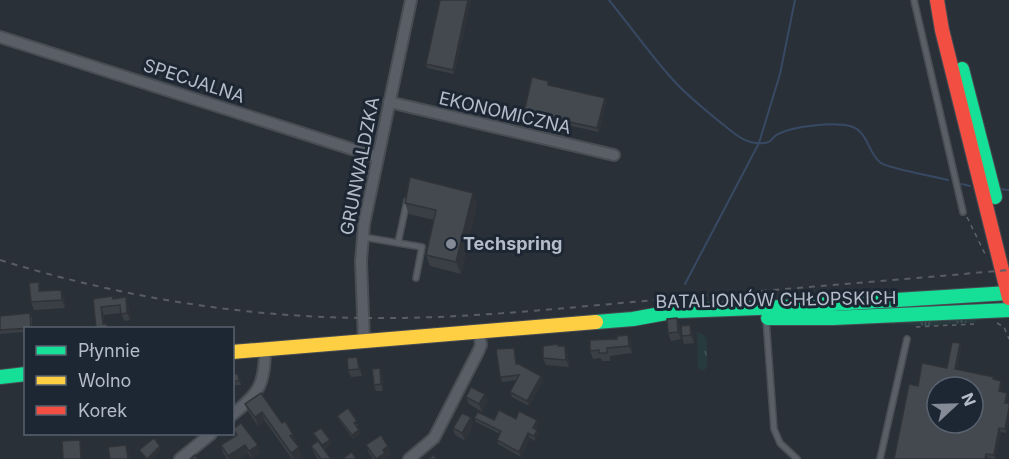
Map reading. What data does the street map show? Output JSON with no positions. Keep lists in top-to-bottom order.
{
  "streets": {
    "main road": ["BATALIONÓW CHŁOPSKICH"],
    "street": ["SPECJALNA", "EKONOMICZNA", "GRUNWALDZKA"]
  },
  "crossings": [
    ["SPECJALNA", "GRUNWALDZKA"],
    ["EKONOMICZNA", "GRUNWALDZKA"],
    ["GRUNWALDZKA", "BATALIONÓW CHŁOPSKICH"]
  ],
  "places": ["Techspring"],
  "legend": ["Płynnie", "Wolno", "Korek"],
  "north": "right"
}
